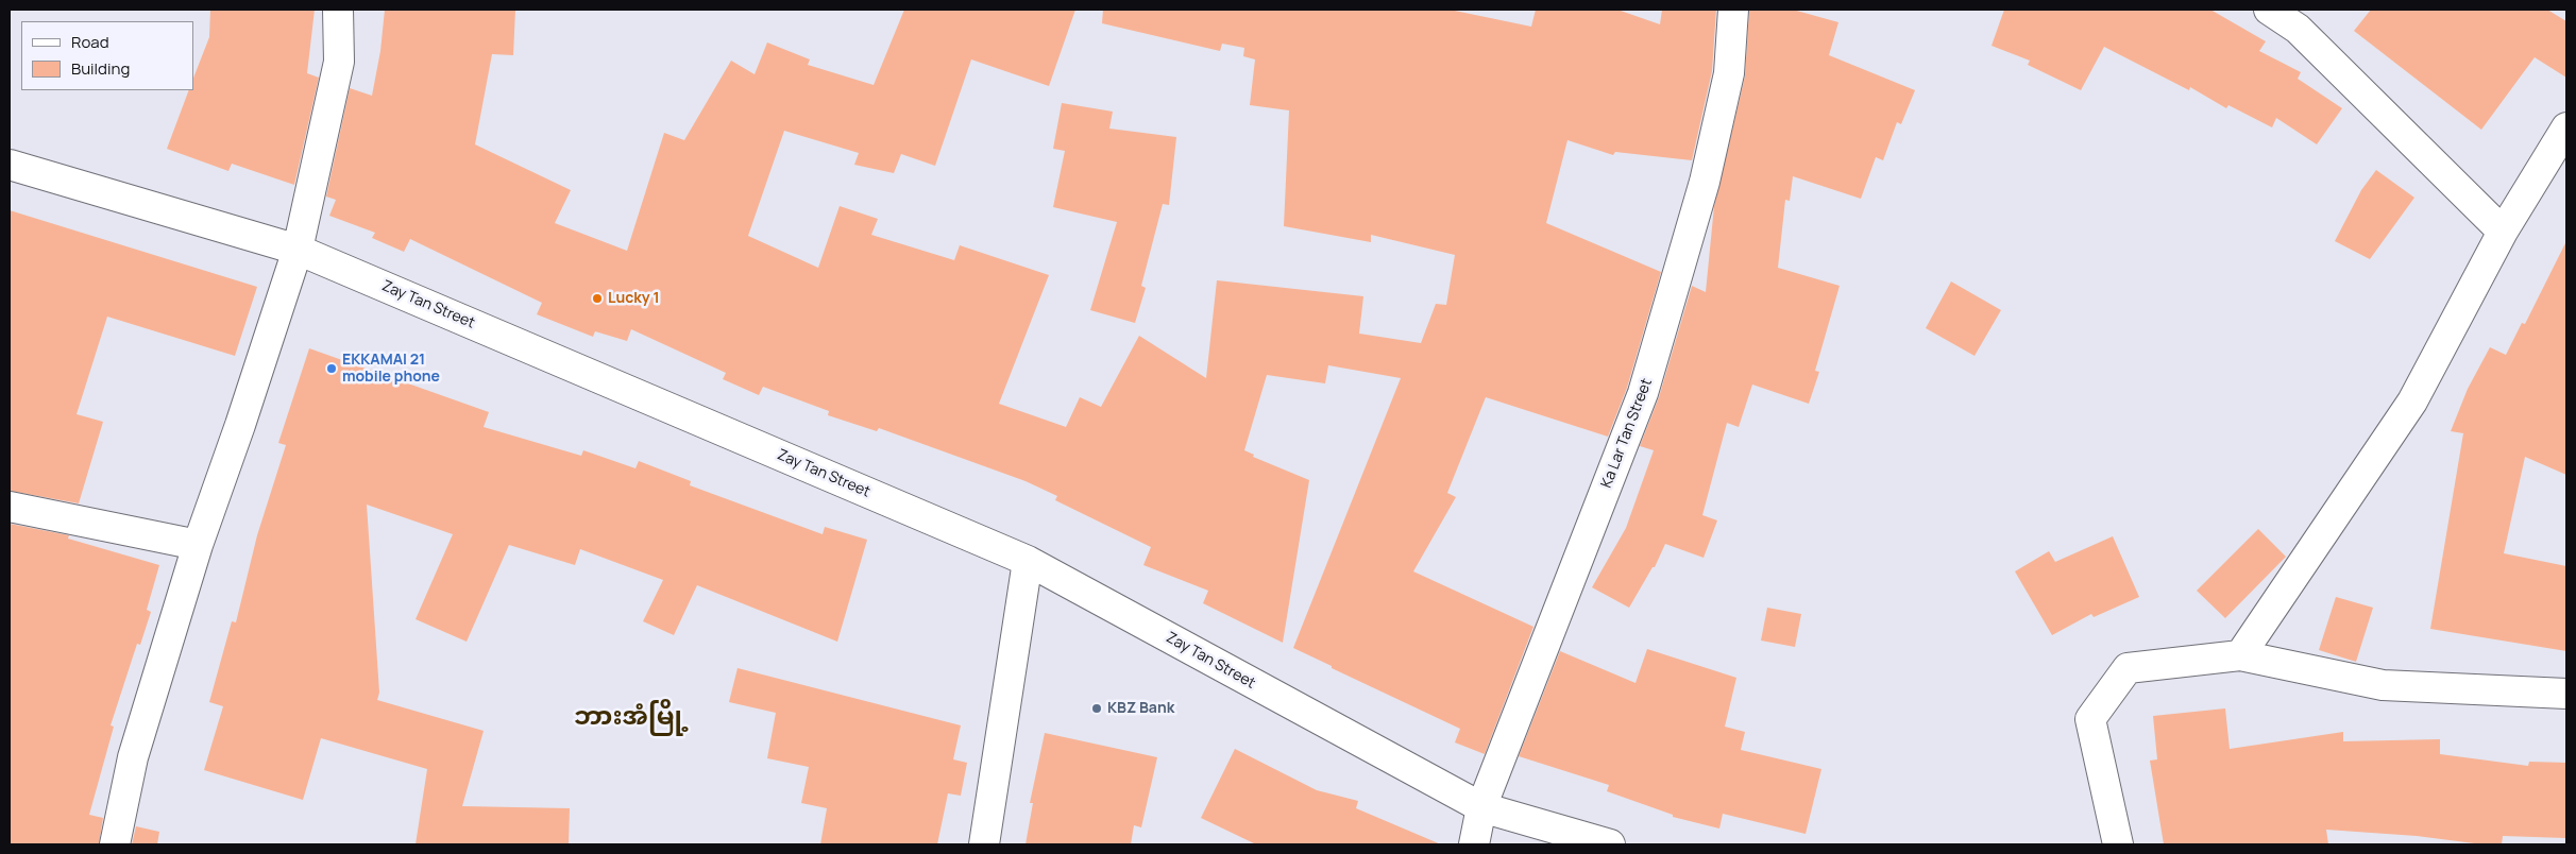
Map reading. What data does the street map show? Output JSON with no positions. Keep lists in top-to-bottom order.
{
  "streets": {
    "street": ["Zay Tan Street", "Ka Lar Tan Street"]
  },
  "crossings": [
    ["Zay Tan Street", "Ka Lar Tan Street"]
  ],
  "districts": ["ဘားအံမြို့"],
  "places": ["Lucky 1", "EKKAMAI 21 mobile phone", "KBZ Bank"],
  "legend": ["Road", "Building"]
}
